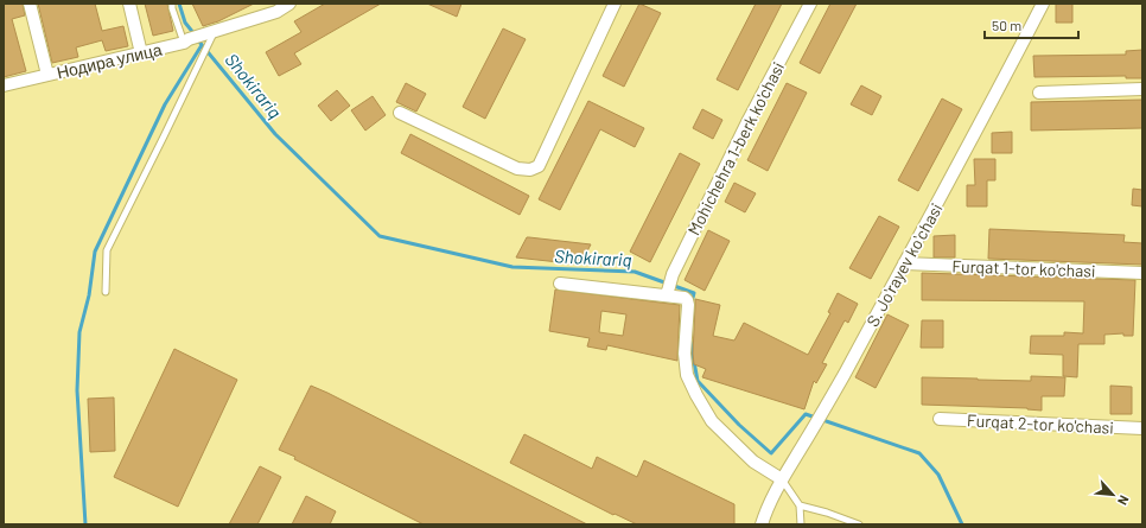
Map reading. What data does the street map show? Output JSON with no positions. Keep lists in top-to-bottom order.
{
  "streets": {
    "street": [
      "Нодира улица",
      "Mohichehra 1-berk ko'chasi",
      "S. Joʻrayev koʻchasi",
      "Furqat 1-tor ko'chasi",
      "Furqat 2-tor ko'chasi"
    ]
  },
  "crossings": [
    ["S. Joʻrayev koʻchasi", "Furqat 1-tor ko'chasi"]
  ],
  "water": ["Shokirariq"],
  "scale_bar": "50 m",
  "north": "bottom right"
}
